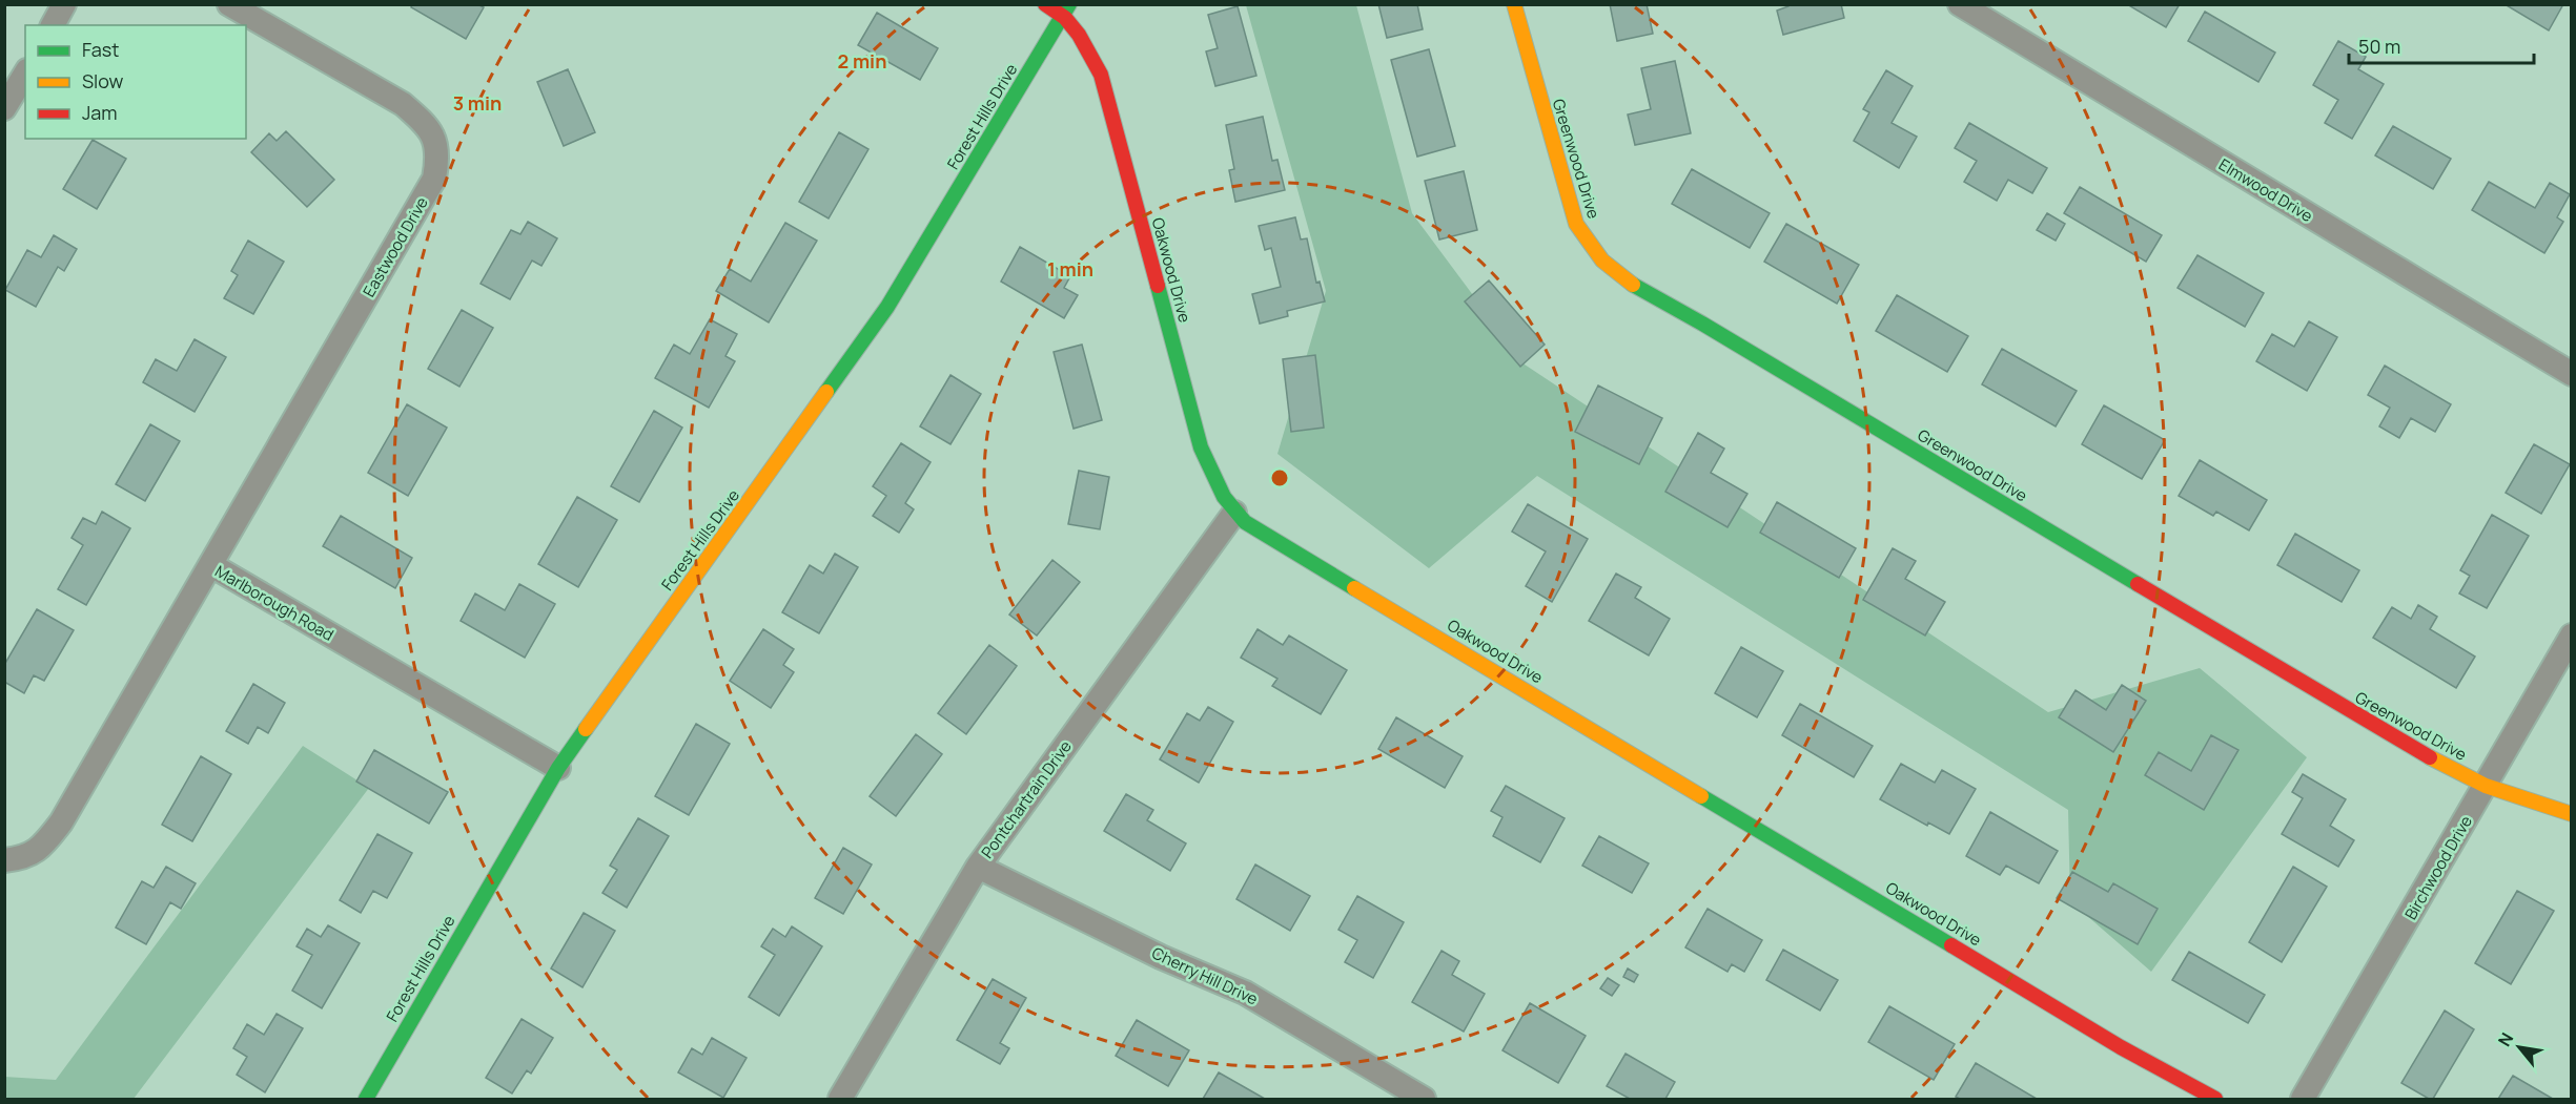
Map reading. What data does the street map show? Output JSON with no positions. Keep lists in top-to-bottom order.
{
  "streets": {
    "street": [
      "Forest Hills Drive",
      "Greenwood Drive",
      "Elmwood Drive",
      "Eastwood Drive",
      "Oakwood Drive",
      "Marlborough Road",
      "Pontchartrain Drive",
      "Birchwood Drive",
      "Cherry Hill Drive"
    ]
  },
  "crossings": [
    ["Forest Hills Drive", "Oakwood Drive"],
    ["Forest Hills Drive", "Marlborough Road"],
    ["Greenwood Drive", "Birchwood Drive"],
    ["Eastwood Drive", "Marlborough Road"],
    ["Oakwood Drive", "Pontchartrain Drive"],
    ["Pontchartrain Drive", "Cherry Hill Drive"]
  ],
  "legend": ["Fast", "Slow", "Jam"],
  "scale_bar": "50 m",
  "north": "top left",
  "rings": ["2 min", "3 min", "1 min"]
}
